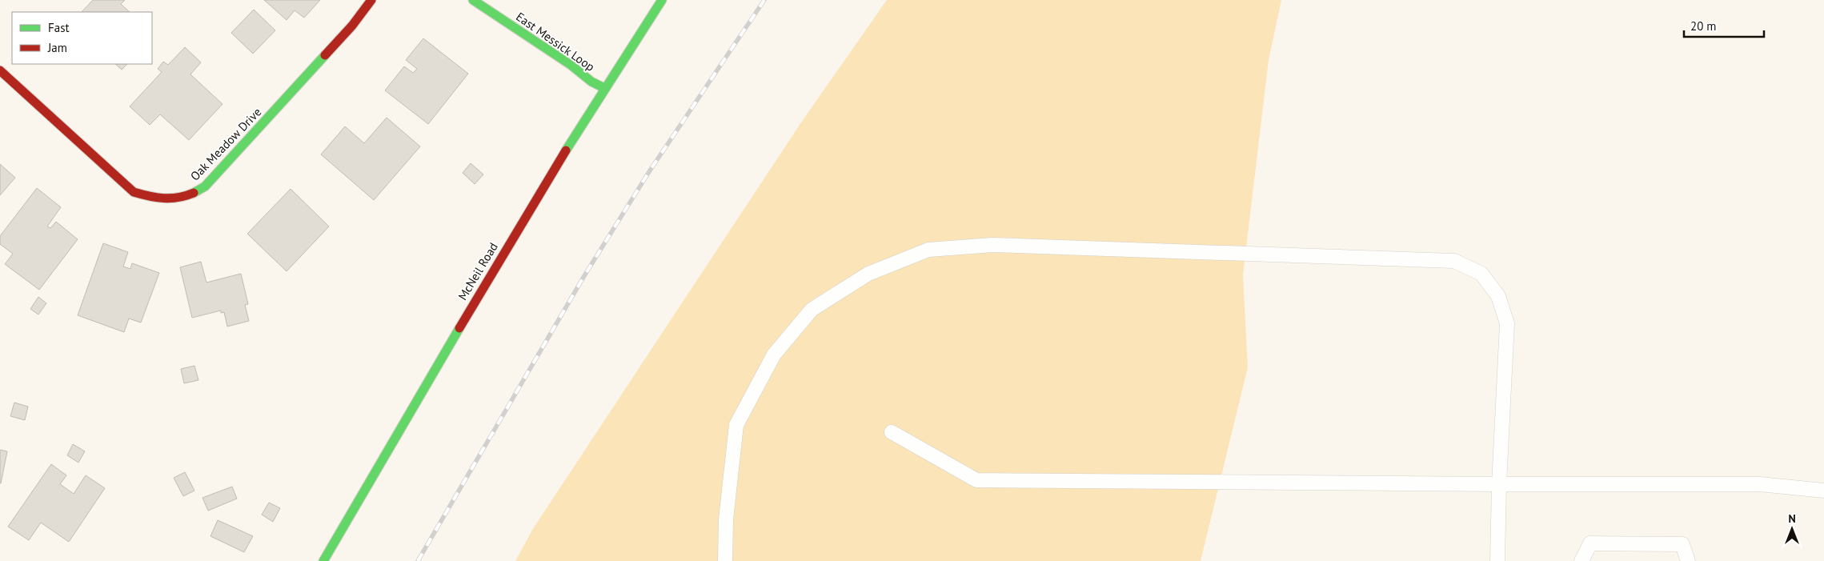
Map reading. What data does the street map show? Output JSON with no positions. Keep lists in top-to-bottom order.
{
  "streets": {
    "street": ["East Messick Loop", "Oak Meadow Drive", "McNeil Road"]
  },
  "crossings": [
    ["East Messick Loop", "McNeil Road"]
  ],
  "legend": ["Fast", "Jam"],
  "scale_bar": "20 m",
  "north": "top"
}
